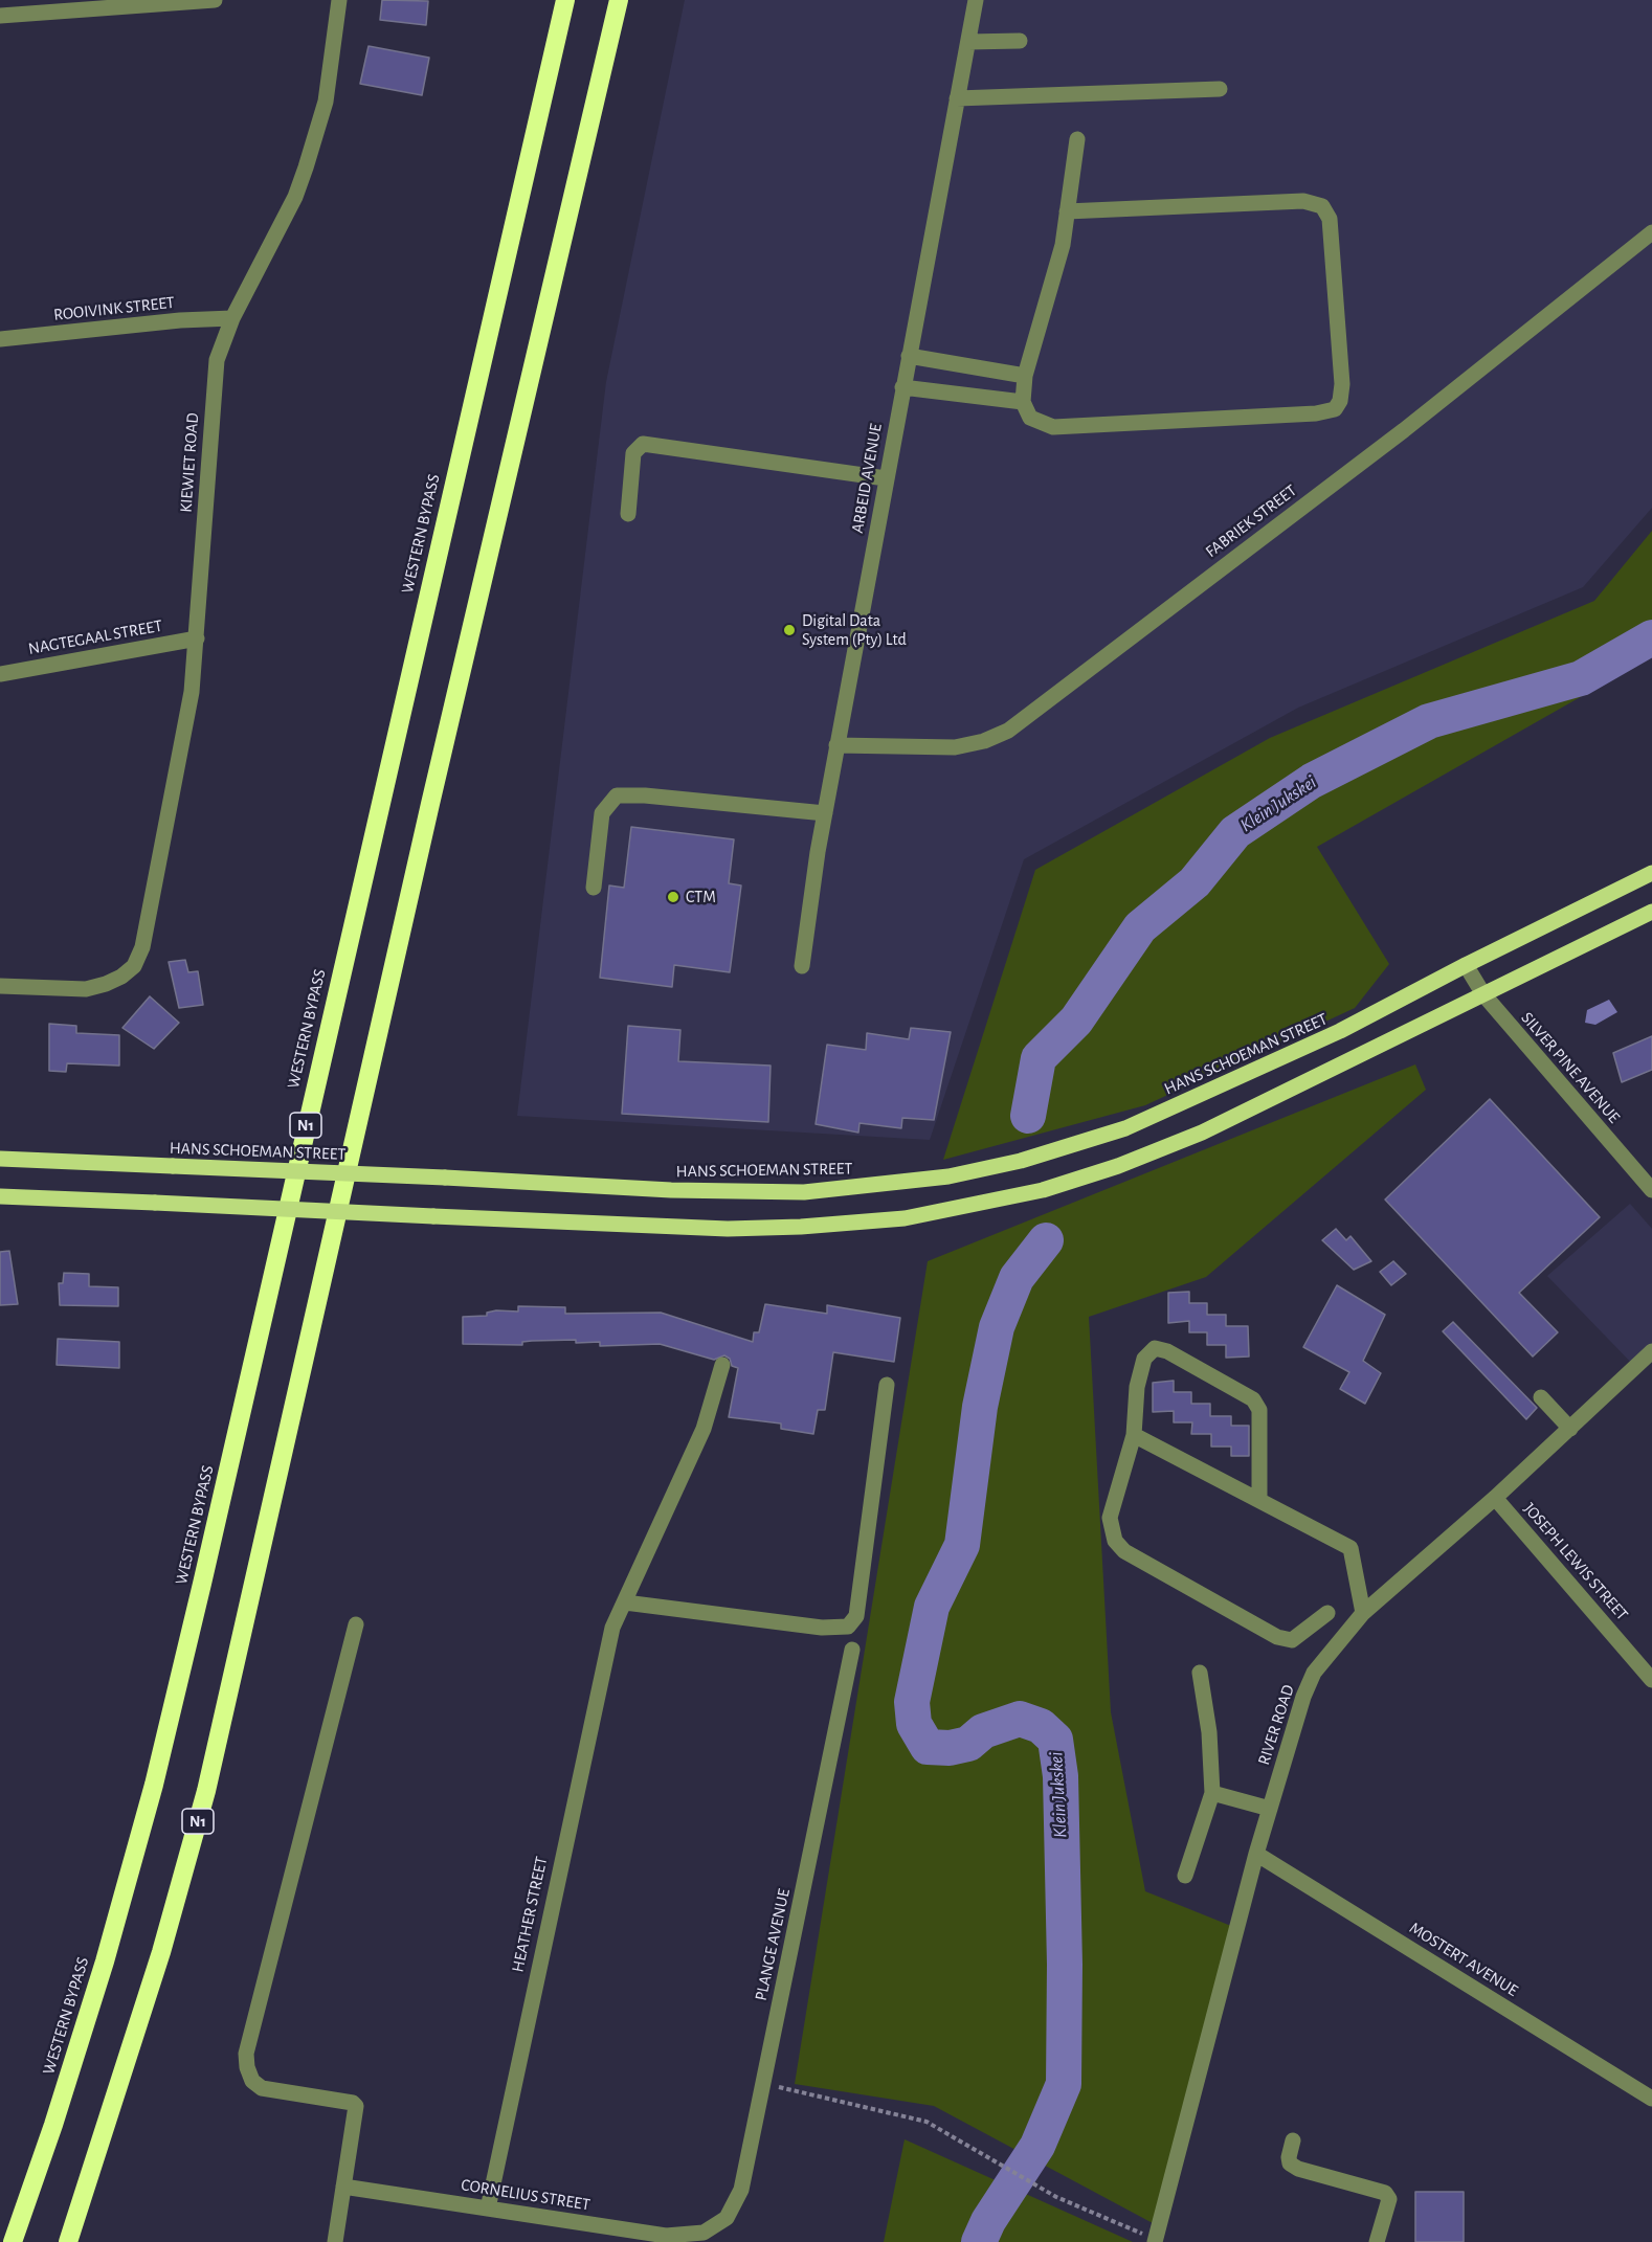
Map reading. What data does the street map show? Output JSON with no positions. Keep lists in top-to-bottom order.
{
  "streets": {
    "highway": ["WESTERN BYPASS", "N1"],
    "main road": ["HANS SCHOEMAN STREET"],
    "street": [
      "ROOIVINK STREET",
      "KIEWIET ROAD",
      "ARBEID AVENUE",
      "FABRIEK STREET",
      "NAGTEGAAL STREET",
      "SILVER PINE AVENUE",
      "JOSEPH LEWIS STREET",
      "RIVER ROAD",
      "HEATHER STREET",
      "PLANGE AVENUE",
      "MOSTERT AVENUE",
      "CORNELIUS STREET"
    ]
  },
  "crossings": [
    ["ROOIVINK STREET", "KIEWIET ROAD"],
    ["KIEWIET ROAD", "NAGTEGAAL STREET"],
    ["ARBEID AVENUE", "FABRIEK STREET"],
    ["HANS SCHOEMAN STREET", "SILVER PINE AVENUE"],
    ["JOSEPH LEWIS STREET", "RIVER ROAD"],
    ["RIVER ROAD", "MOSTERT AVENUE"],
    ["HEATHER STREET", "CORNELIUS STREET"],
    ["PLANGE AVENUE", "CORNELIUS STREET"]
  ],
  "water": ["Klein Jukskei"],
  "places": ["Digital Data System (Pty) Ltd", "CTM"]
}
